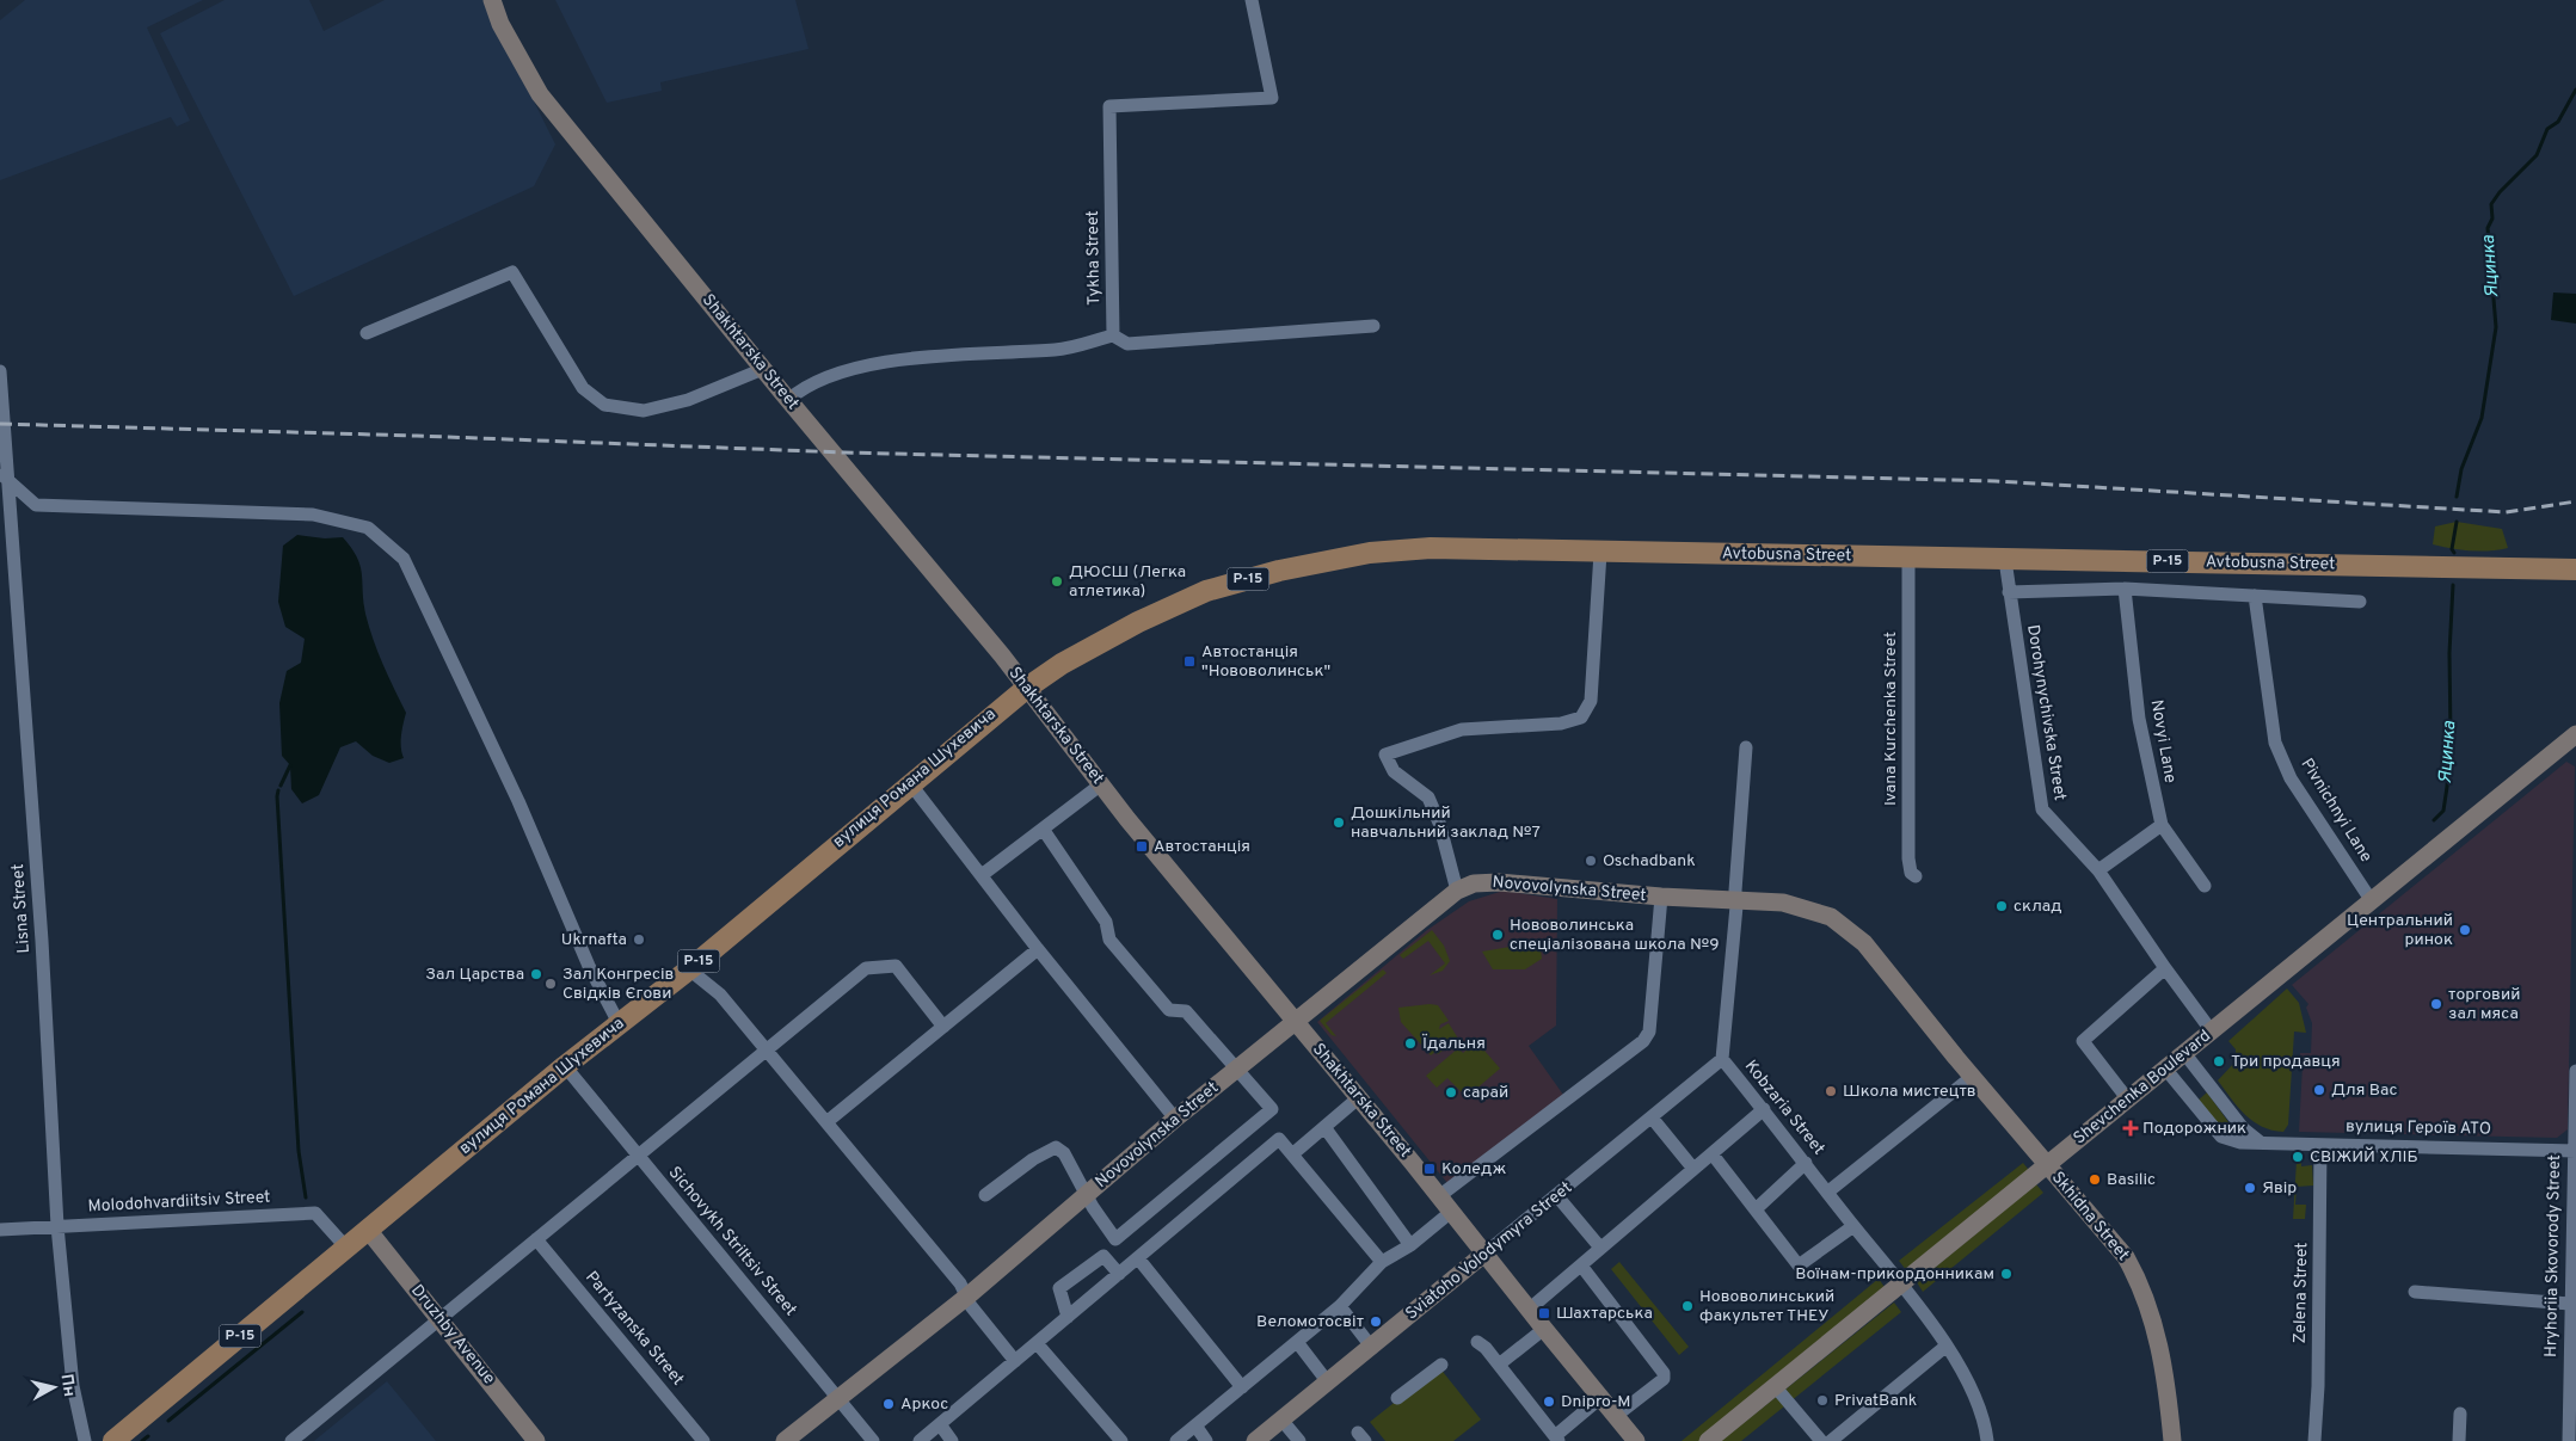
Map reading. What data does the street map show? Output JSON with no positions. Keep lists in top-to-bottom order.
{
  "streets": {
    "main road": ["Avtobusna Street", "Р-15", "вулиця Романа Шухевича"],
    "street": [
      "Tykha Street",
      "Shakhtarska Street",
      "Dorohynychivska Street",
      "Ivana Kurchenka Street",
      "Novyi Lane",
      "Pivnichnyi Lane",
      "Novovolynska Street",
      "Lisna Street",
      "Shevchenka Boulevard",
      "Kobzaria Street",
      "вулиця Героїв АТО",
      "Molodohvardiitsiv Street",
      "Skhidna Street",
      "Sichovykh Striltsiv Street",
      "Sviatoho Volodymyra Street",
      "Hryhoriia Skovorody Street",
      "Zelena Street",
      "Partyzanska Street",
      "Druzhby Avenue"
    ]
  },
  "crossings": [
    ["Shakhtarska Street", "Avtobusna Street"],
    ["Shakhtarska Street", "вулиця Романа Шухевича"],
    ["Shakhtarska Street", "Novovolynska Street"],
    ["Shakhtarska Street", "Sviatoho Volodymyra Street"],
    ["Avtobusna Street", "Dorohynychivska Street"],
    ["Avtobusna Street", "Ivana Kurchenka Street"],
    ["Avtobusna Street", "вулиця Романа Шухевича"],
    ["Dorohynychivska Street", "Shevchenka Boulevard"],
    ["вулиця Романа Шухевича", "Molodohvardiitsiv Street"],
    ["вулиця Романа Шухевича", "Sichovykh Striltsiv Street"],
    ["вулиця Романа Шухевича", "Druzhby Avenue"],
    ["Pivnichnyi Lane", "Shevchenka Boulevard"],
    ["Novovolynska Street", "Shevchenka Boulevard"],
    ["Novovolynska Street", "Kobzaria Street"],
    ["Novovolynska Street", "Skhidna Street"],
    ["Novovolynska Street", "Sichovykh Striltsiv Street"],
    ["Lisna Street", "Molodohvardiitsiv Street"],
    ["Shevchenka Boulevard", "Kobzaria Street"],
    ["Shevchenka Boulevard", "вулиця Героїв АТО"],
    ["Shevchenka Boulevard", "Skhidna Street"],
    ["Kobzaria Street", "Sviatoho Volodymyra Street"],
    ["вулиця Героїв АТО", "Hryhoriia Skovorody Street"],
    ["вулиця Героїв АТО", "Zelena Street"]
  ],
  "water": ["Яцинка"],
  "places": {
    "other": [
      "ДЮСШ (Легка атлетика)",
      "Дошкільний навчальний заклад №7",
      "Oschadbank",
      "склад",
      "Центральний ринок",
      "Нововолинська спеціалізована школа №9",
      "Ukrnafta",
      "Зал Царства",
      "Зал Конгресів Свідків Єгови",
      "торговий зал мяса",
      "Їдальня",
      "Три продавця",
      "Для Вас",
      "Школа мистецтв",
      "сарай",
      "СВІЖИЙ ХЛІБ",
      "Basilic",
      "Явір",
      "Воїнам-прикордонникам",
      "Нововолинський факультет ТНЕУ",
      "Веломотосвіт",
      "PrivatBank",
      "Dnipro-M",
      "Аркос"
    ],
    "transit": [
      "Автостанція \"Нововолинськ\"",
      "Автостанція",
      "Коледж",
      "Шахтарська"
    ],
    "health": ["Подорожник"]
  },
  "north": "right"
}
